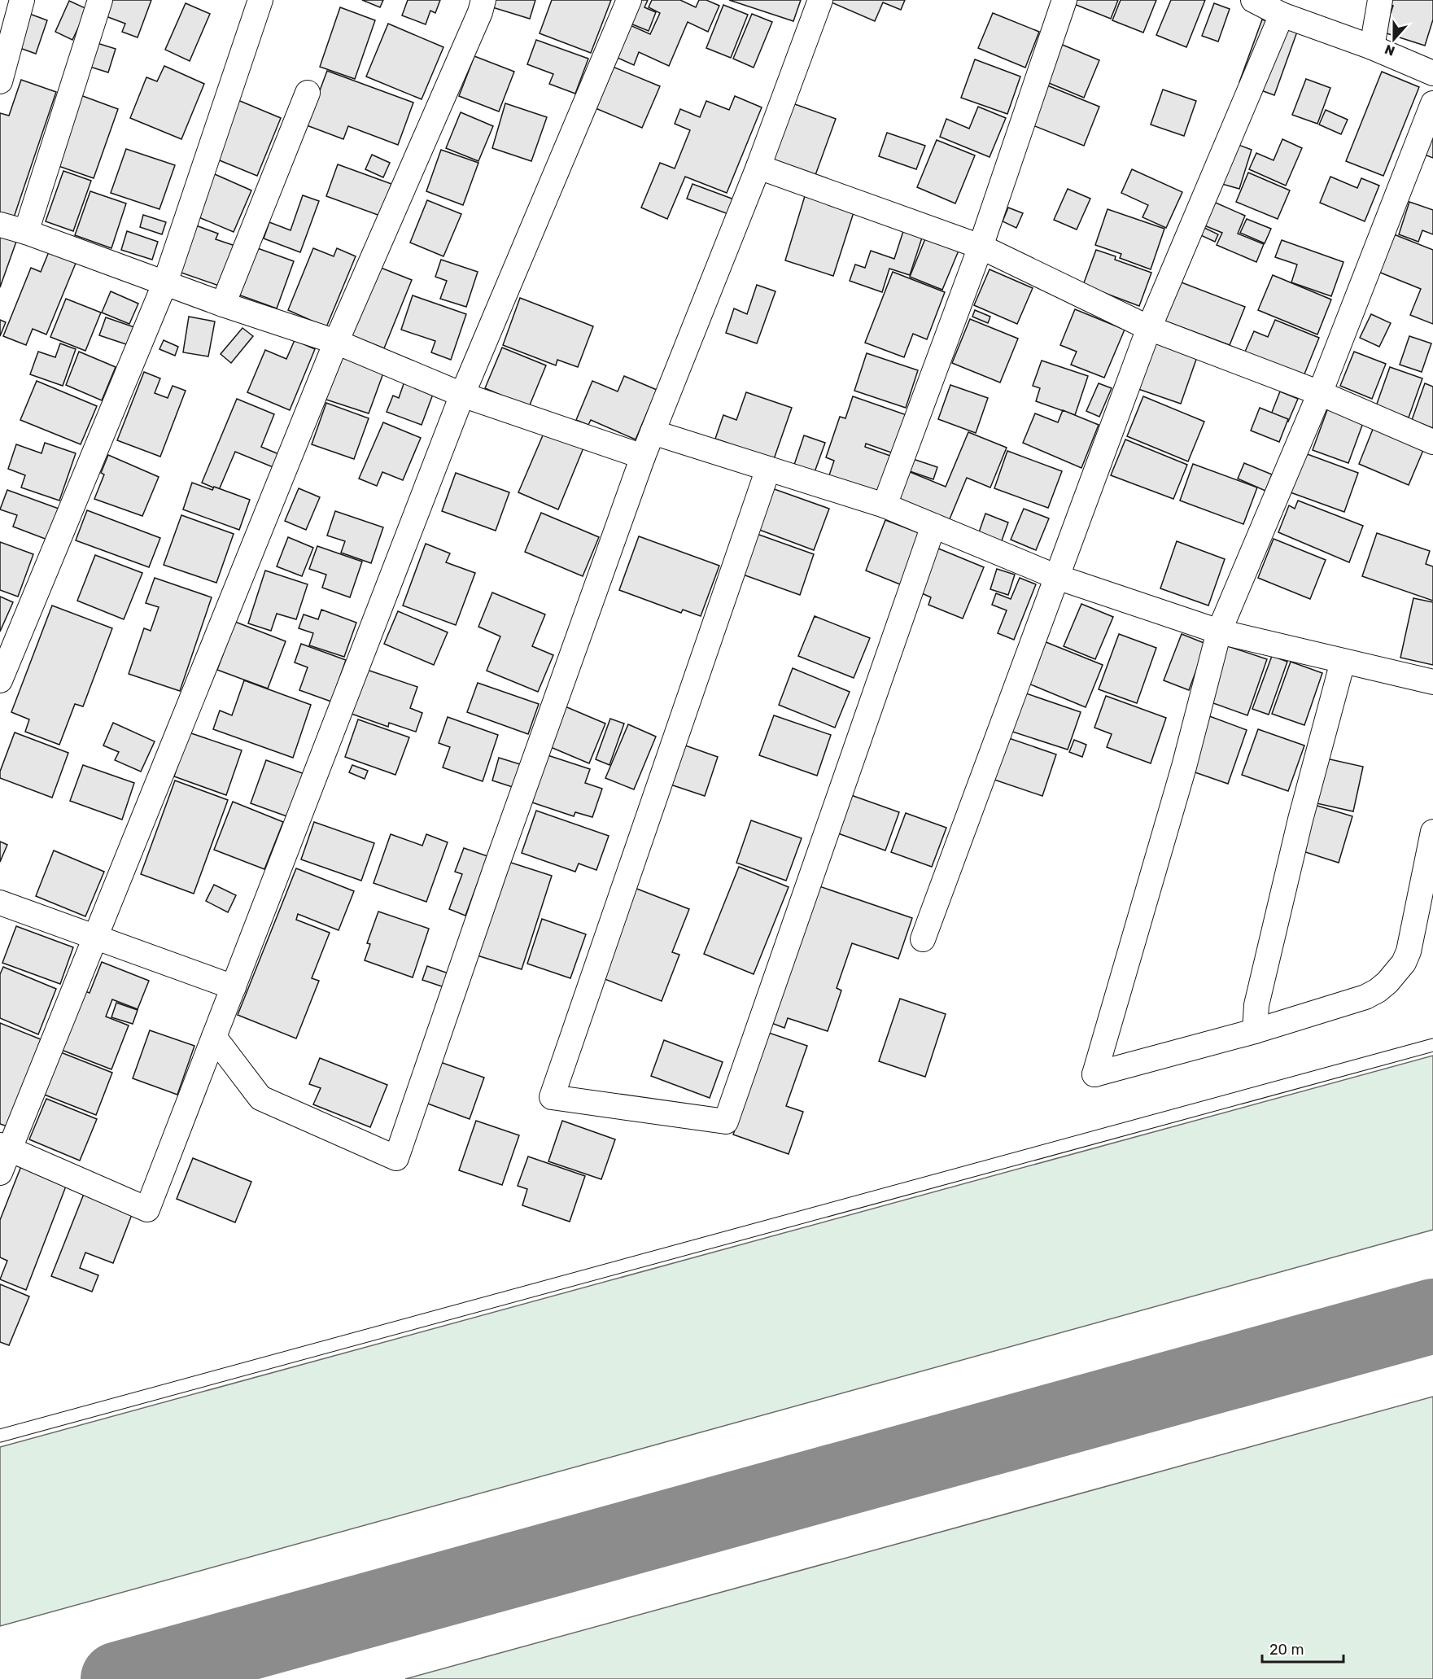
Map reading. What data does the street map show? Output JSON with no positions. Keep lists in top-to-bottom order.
{
  "scale_bar": "20 m",
  "north": "bottom"
}
